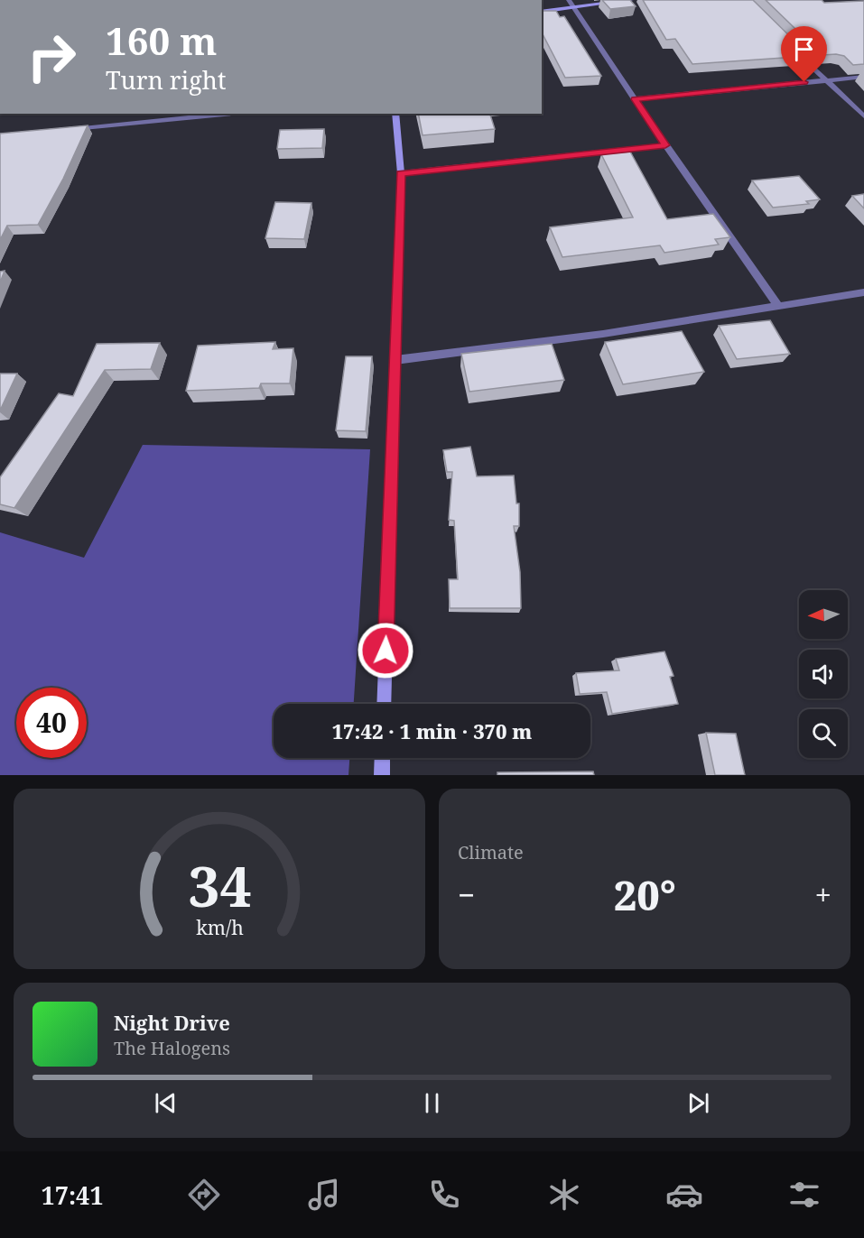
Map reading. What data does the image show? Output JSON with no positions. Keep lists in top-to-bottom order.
{
  "north": "left",
  "page": {
    "turn": ["160 m", "Turn right"],
    "limit": "40",
    "trip": "17:42 · 1 min · 370 m",
    "tile": "Climate",
    "heat": ["−", "20°", "+"],
    "song": ["Night Drive", "The Halogens"],
    "tabs": "17:41",
    "gauge": ["34", "km/h"]
  }
}
